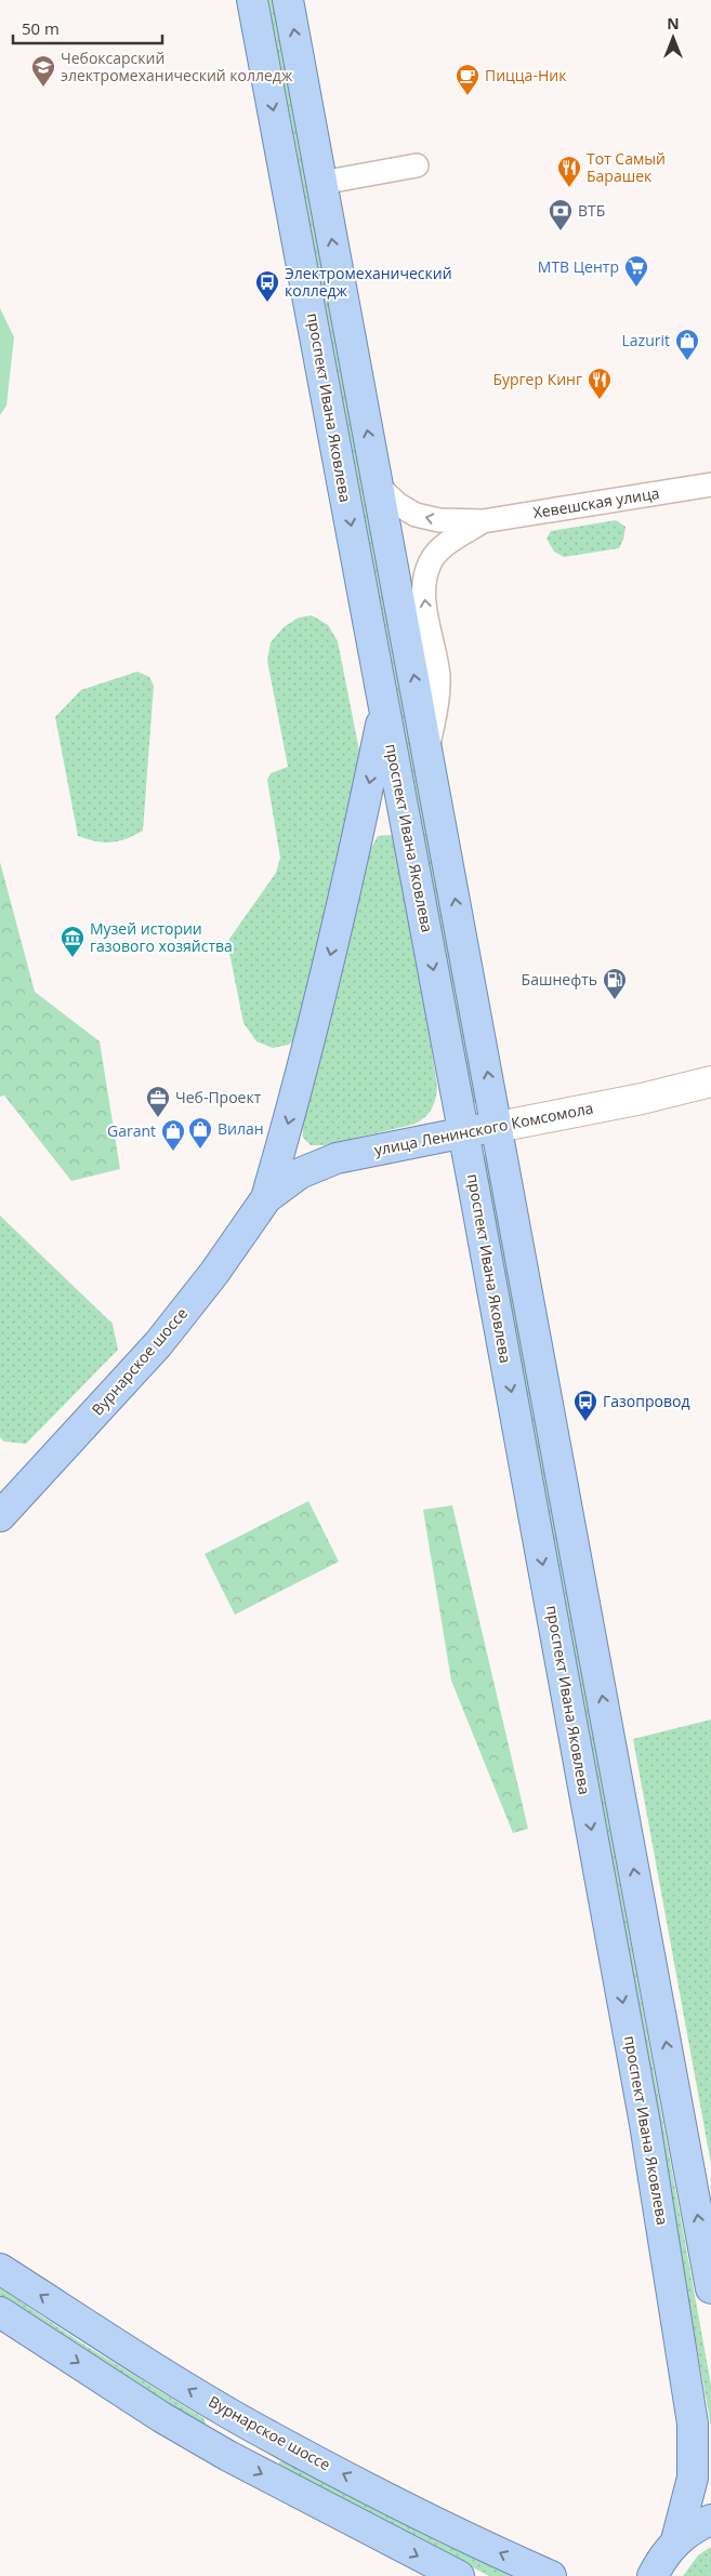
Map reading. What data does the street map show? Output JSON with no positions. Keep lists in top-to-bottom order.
{
  "streets": {
    "main road": ["проспект Ивана Яковлева", "улица Ленинского Комсомола", "Вурнарское шоссе"],
    "street": ["Хевешская улица"]
  },
  "crossings": [
    ["проспект Ивана Яковлева", "улица Ленинского Комсомола"],
    ["улица Ленинского Комсомола", "Вурнарское шоссе"]
  ],
  "places": {
    "school or university": ["Чебоксарский электромеханический колледж"],
    "cafe": ["Пицца-Ник"],
    "restaurant": ["Тот Самый Барашек", "Бургер Кинг"],
    "bank": ["ВТБ"],
    "supermarket": ["МТВ Центр"],
    "bus stop": ["Электромеханический колледж", "Газопровод"],
    "shop": ["Lazurit", "Вилан", "Garant"],
    "museum": ["Музей истории газового хозяйства"],
    "fuel station": ["Башнефть"],
    "office": ["Чеб-Проект"]
  },
  "scale_bar": "50 m",
  "north": "top"
}
